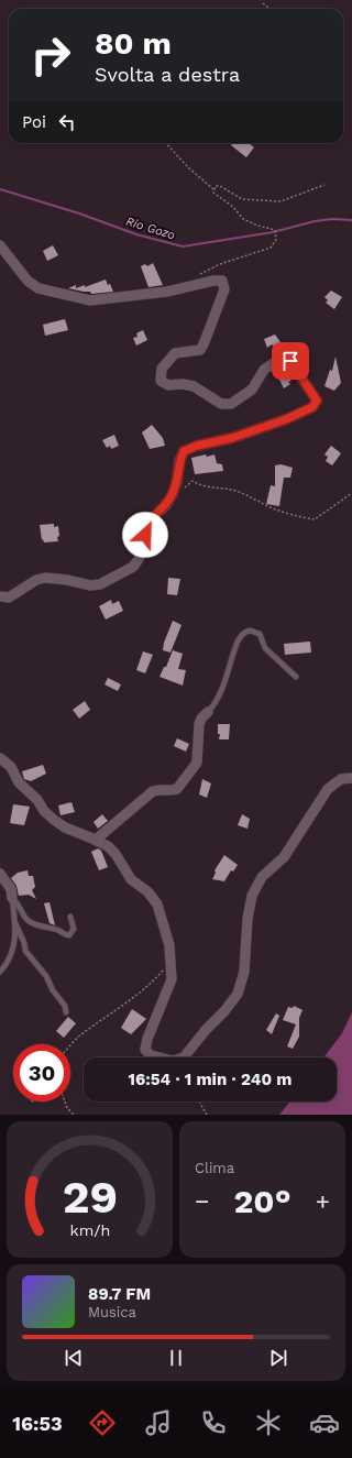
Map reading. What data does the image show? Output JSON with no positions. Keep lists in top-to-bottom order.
{
  "water": ["Rio Gozo"],
  "page": {
    "turn": ["80 m", "Svolta a destra"],
    "then": "Poi",
    "limit": "30",
    "trip": "16:54 · 1 min · 240 m",
    "tile": "Clima",
    "heat": ["−", "20°", "+"],
    "song": ["89.7 FM", "Musica"],
    "tabs": "16:53",
    "gauge": ["29", "km/h"]
  }
}
